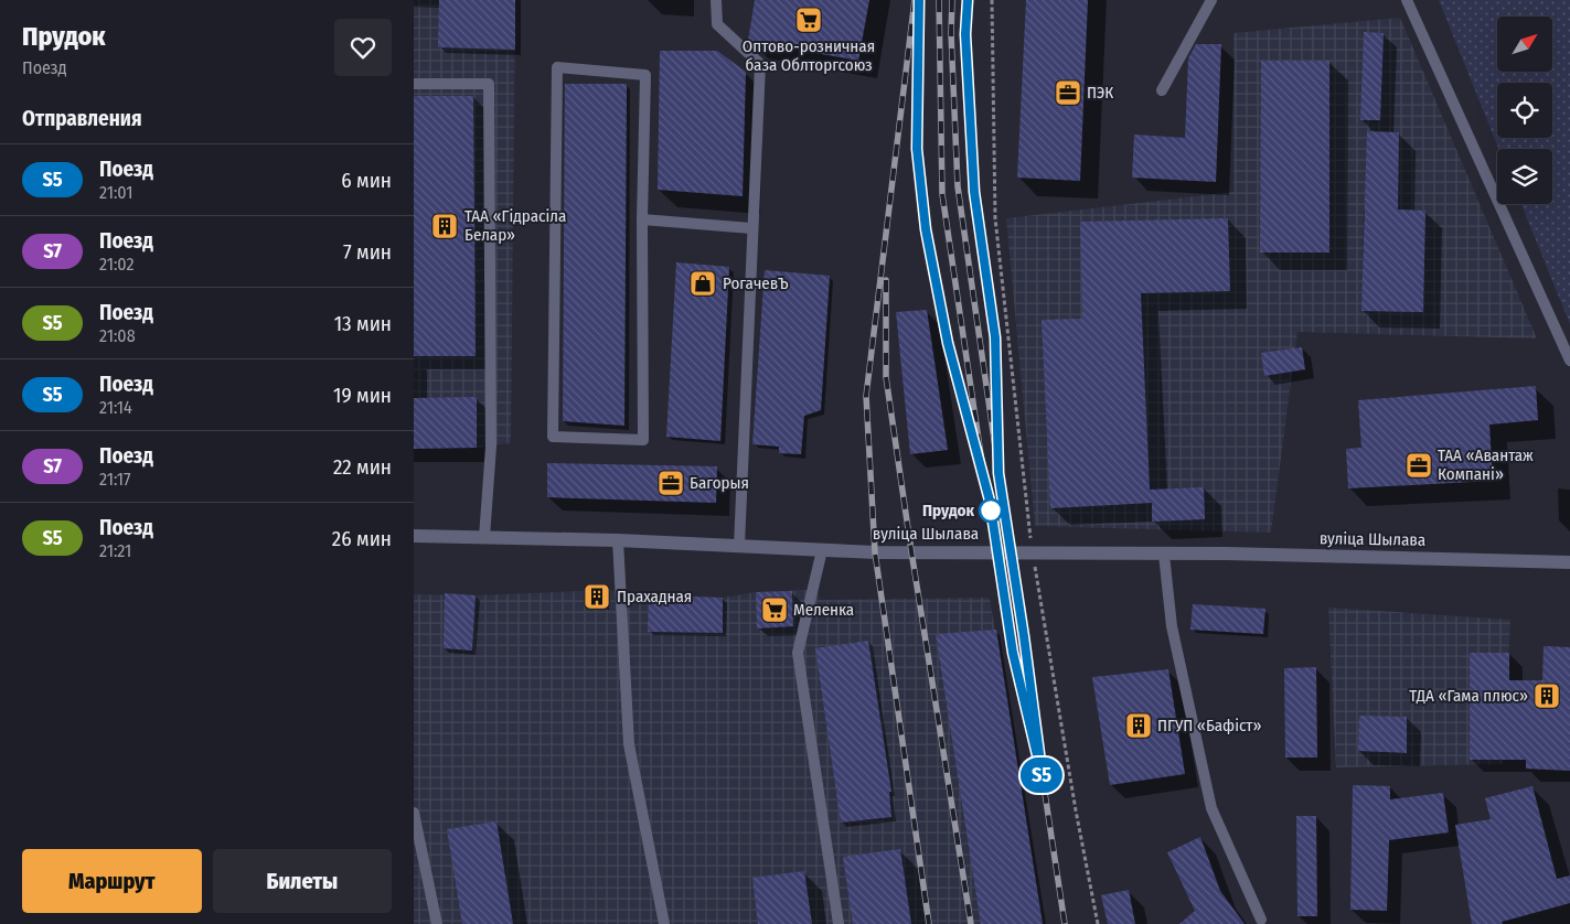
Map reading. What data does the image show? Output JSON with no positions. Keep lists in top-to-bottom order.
{
  "streets": {
    "street": ["вуліца Шылава"]
  },
  "places": {
    "supermarket": ["Оптово-розничная база Облторгсоюз", "Меленка"],
    "office": ["ПЭК", "ТАА «Авантаж Компані»", "Багорыя"],
    "building": [
      "ТАА «Гідрасіла Белар»",
      "Прахадная",
      "ТДА «Гама плюс»",
      "ПГУП «Бафіст»"
    ],
    "shop": ["РогачевЪ"],
    "other": ["Прудок"]
  },
  "north": "top right",
  "page": {
    "heading": [
      ["Прудок", "Поезд"],
      "Отправления"
    ],
    "on_map": "S5",
    "list": [
      {
        "mark": "S5",
        "name": "Поезд",
        "note": "21:01",
        "value": "6 мин"
      },
      {
        "mark": "S7",
        "name": "Поезд",
        "note": "21:02",
        "value": "7 мин"
      },
      {
        "mark": "S5",
        "name": "Поезд",
        "note": "21:08",
        "value": "13 мин"
      },
      {
        "mark": "S5",
        "name": "Поезд",
        "note": "21:14",
        "value": "19 мин"
      },
      {
        "mark": "S7",
        "name": "Поезд",
        "note": "21:17",
        "value": "22 мин"
      },
      {
        "mark": "S5",
        "name": "Поезд",
        "note": "21:21",
        "value": "26 мин"
      }
    ],
    "buttons": ["Маршрут", "Билеты"]
  }
}
